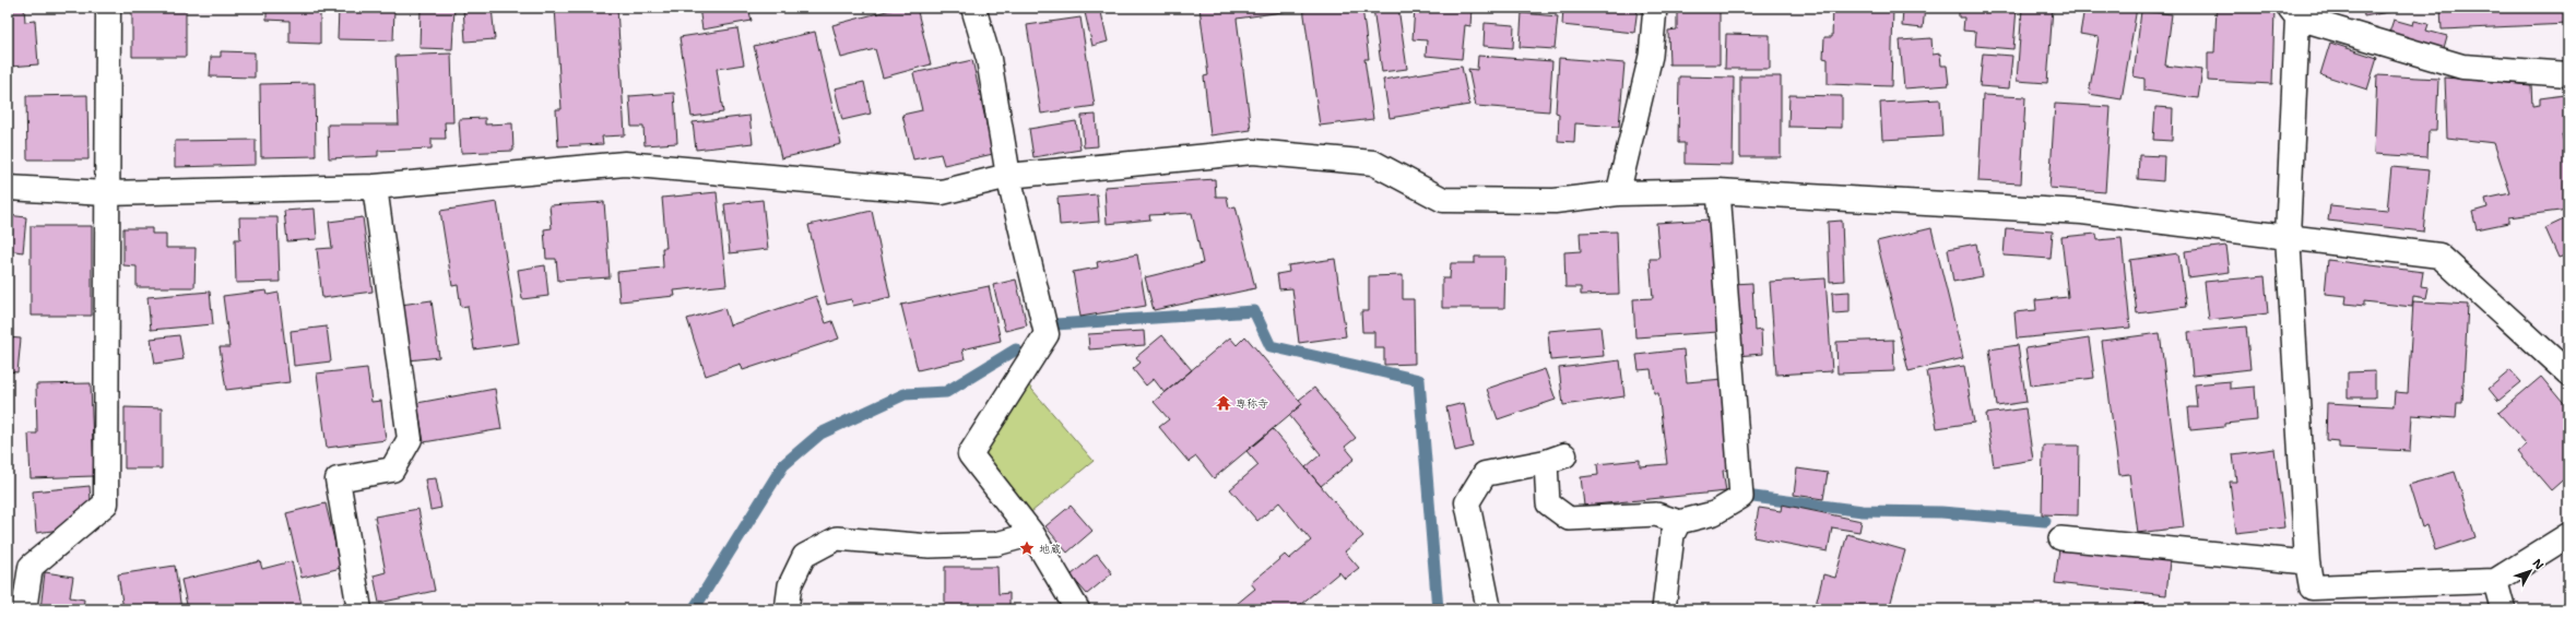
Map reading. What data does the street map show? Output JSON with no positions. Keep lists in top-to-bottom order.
{
  "places": {
    "temple": ["専称寺"],
    "place": ["地蔵"]
  },
  "north": "top right"
}
